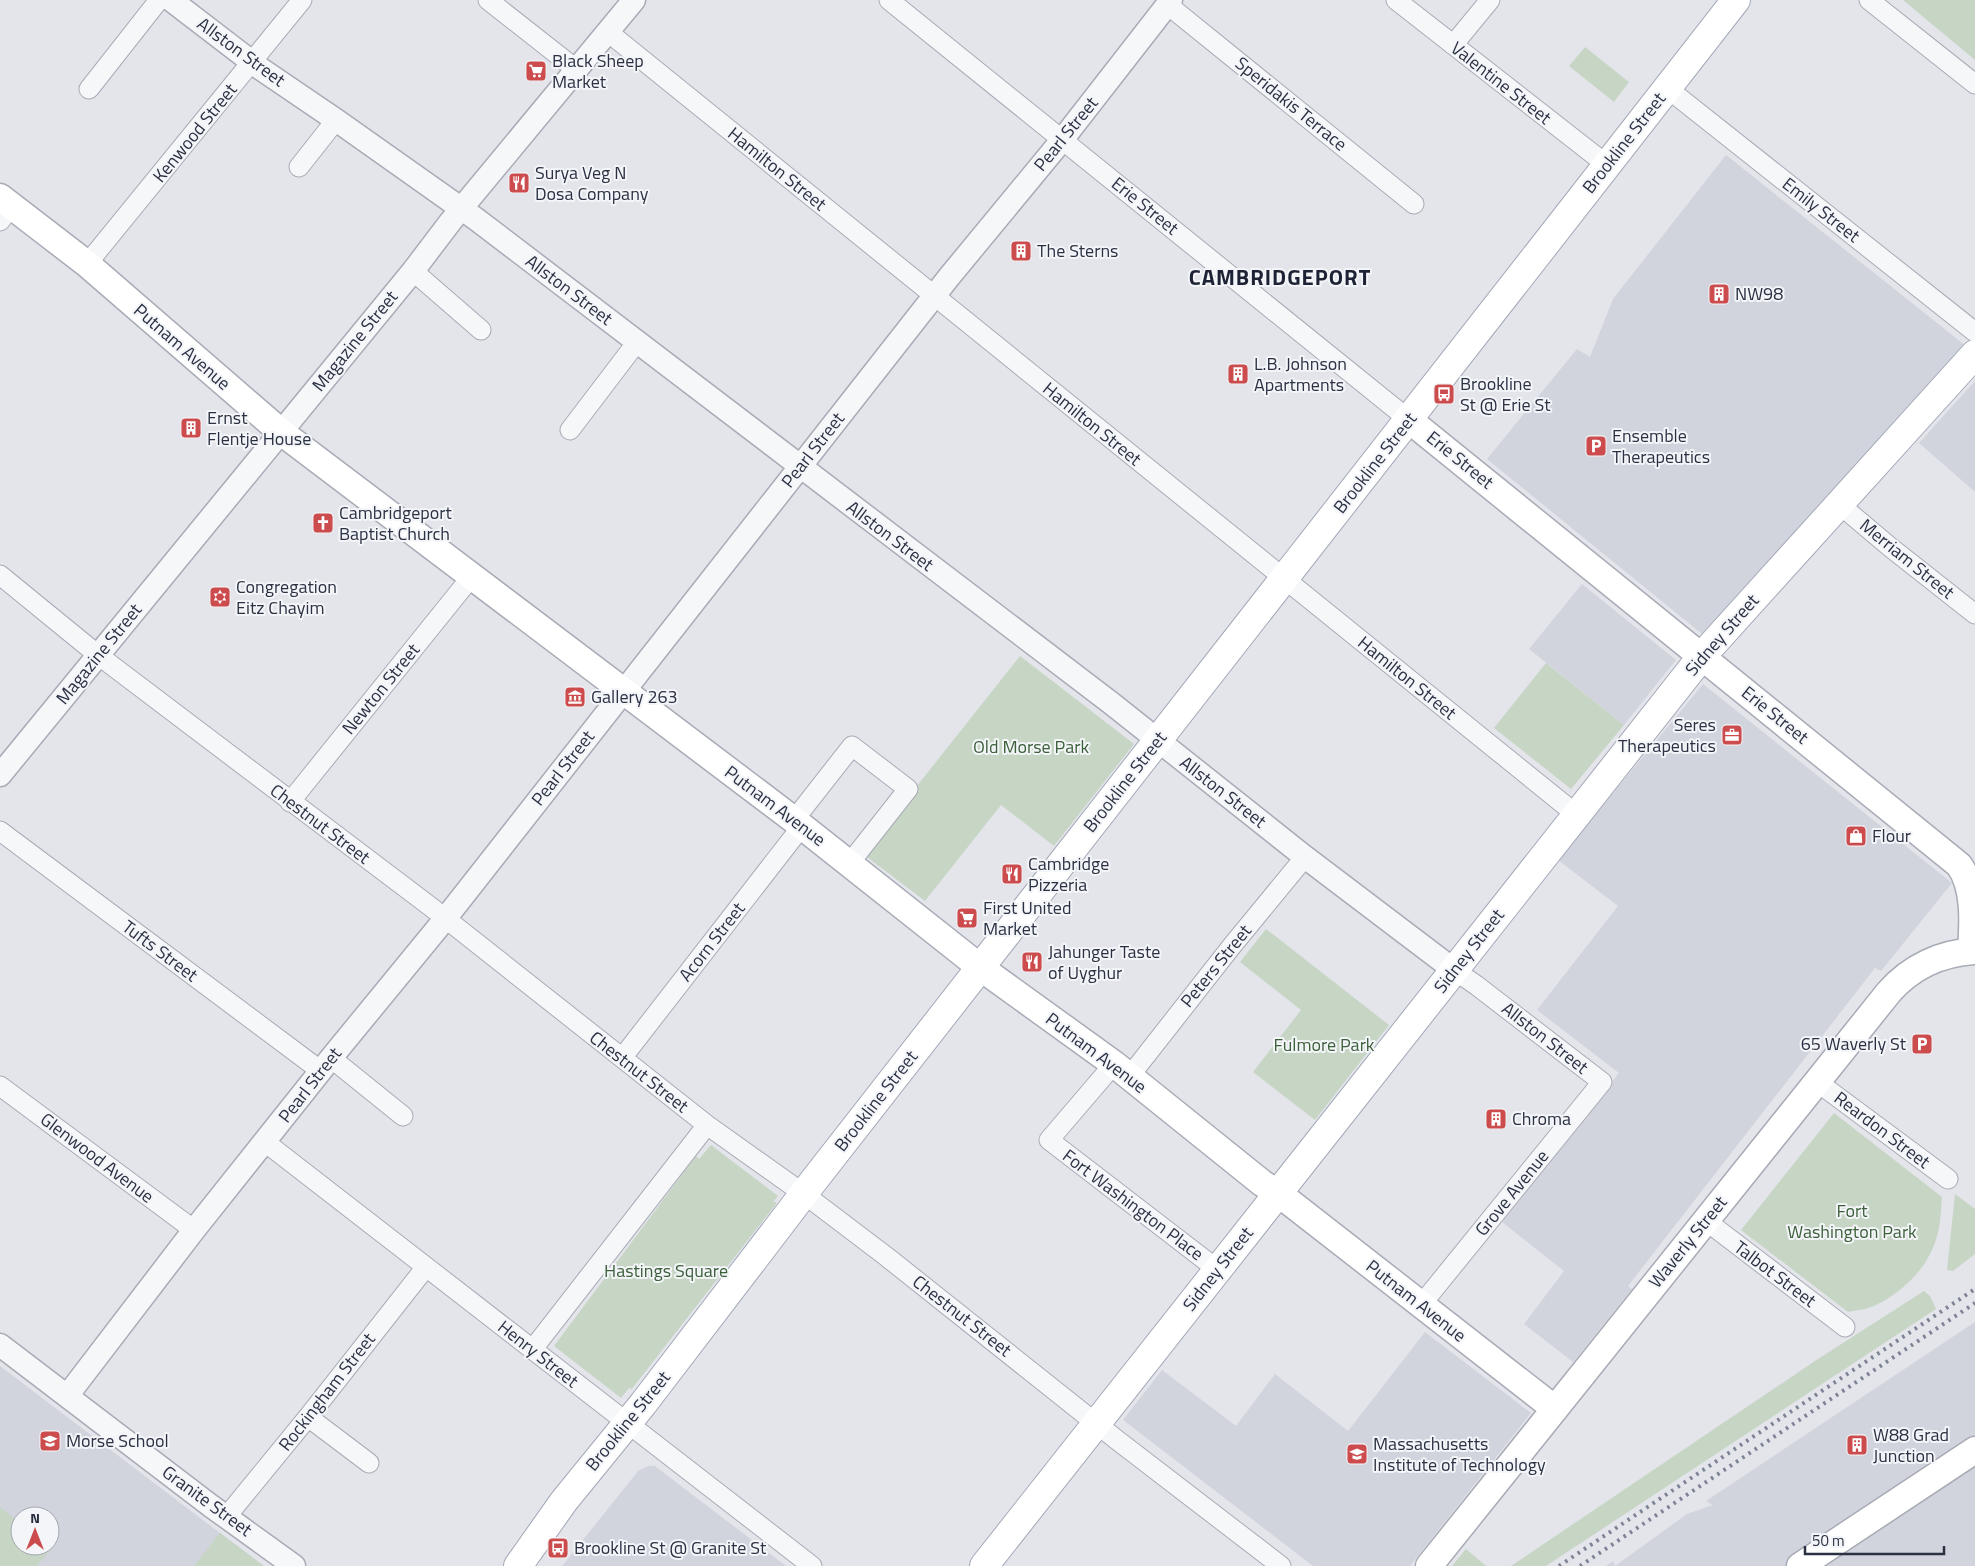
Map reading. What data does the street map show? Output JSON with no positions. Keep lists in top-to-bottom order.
{
  "streets": {
    "main road": [
      "Brookline Street",
      "Erie Street",
      "Putnam Avenue",
      "Sidney Street",
      "Waverly Street"
    ],
    "street": [
      "Allston Street",
      "Valentine Street",
      "Speridakis Terrace",
      "Kenwood Street",
      "Pearl Street",
      "Hamilton Street",
      "Emily Street",
      "Magazine Street",
      "Merriam Street",
      "Newton Street",
      "Chestnut Street",
      "Acorn Street",
      "Tufts Street",
      "Peters Street",
      "Reardon Street",
      "Glenwood Avenue",
      "Grove Avenue",
      "Fort Washington Place",
      "Talbot Street",
      "Henry Street",
      "Rockingham Street",
      "Granite Street"
    ]
  },
  "crossings": [
    ["Allston Street", "Kenwood Street"],
    ["Allston Street", "Pearl Street"],
    ["Allston Street", "Brookline Street"],
    ["Allston Street", "Magazine Street"],
    ["Allston Street", "Sidney Street"],
    ["Allston Street", "Peters Street"],
    ["Allston Street", "Grove Avenue"],
    ["Valentine Street", "Brookline Street"],
    ["Speridakis Terrace", "Pearl Street"],
    ["Kenwood Street", "Putnam Avenue"],
    ["Pearl Street", "Hamilton Street"],
    ["Pearl Street", "Erie Street"],
    ["Pearl Street", "Putnam Avenue"],
    ["Pearl Street", "Chestnut Street"],
    ["Pearl Street", "Tufts Street"],
    ["Pearl Street", "Glenwood Avenue"],
    ["Pearl Street", "Henry Street"],
    ["Pearl Street", "Granite Street"],
    ["Brookline Street", "Hamilton Street"],
    ["Brookline Street", "Erie Street"],
    ["Brookline Street", "Emily Street"],
    ["Brookline Street", "Putnam Avenue"],
    ["Brookline Street", "Chestnut Street"],
    ["Brookline Street", "Henry Street"],
    ["Hamilton Street", "Magazine Street"],
    ["Hamilton Street", "Sidney Street"],
    ["Erie Street", "Sidney Street"],
    ["Erie Street", "Waverly Street"],
    ["Magazine Street", "Putnam Avenue"],
    ["Magazine Street", "Chestnut Street"],
    ["Putnam Avenue", "Sidney Street"],
    ["Putnam Avenue", "Newton Street"],
    ["Putnam Avenue", "Acorn Street"],
    ["Putnam Avenue", "Peters Street"],
    ["Putnam Avenue", "Grove Avenue"],
    ["Putnam Avenue", "Waverly Street"],
    ["Merriam Street", "Sidney Street"],
    ["Sidney Street", "Chestnut Street"],
    ["Sidney Street", "Fort Washington Place"],
    ["Newton Street", "Chestnut Street"],
    ["Chestnut Street", "Acorn Street"],
    ["Peters Street", "Fort Washington Place"],
    ["Reardon Street", "Waverly Street"],
    ["Waverly Street", "Talbot Street"],
    ["Henry Street", "Rockingham Street"],
    ["Rockingham Street", "Granite Street"]
  ],
  "districts": ["CAMBRIDGEPORT"],
  "parks": [
    "Old Morse Park",
    "Fulmore Park",
    "Fort Washington Park",
    "Hastings Square"
  ],
  "places": {
    "supermarket": ["Black Sheep Market", "First United Market"],
    "restaurant": ["Surya Veg N Dosa Company", "Cambridge Pizzeria", "Jahunger Taste of Uyghur"],
    "building": [
      "The Sterns",
      "NW98",
      "L.B. Johnson Apartments",
      "Ernst Flentje House",
      "Chroma",
      "W88 Grad Junction"
    ],
    "bus stop": ["Brookline St @ Erie St", "Brookline St @ Granite St"],
    "parking": ["Ensemble Therapeutics", "65 Waverly St"],
    "church": ["Cambridgeport Baptist Church"],
    "synagogue": ["Congregation Eitz Chayim"],
    "museum": ["Gallery 263"],
    "office": ["Seres Therapeutics"],
    "shop": ["Flour"],
    "school or university": ["Morse School", "Massachusetts Institute of Technology"]
  },
  "scale_bar": "50 m",
  "north": "top"
}
